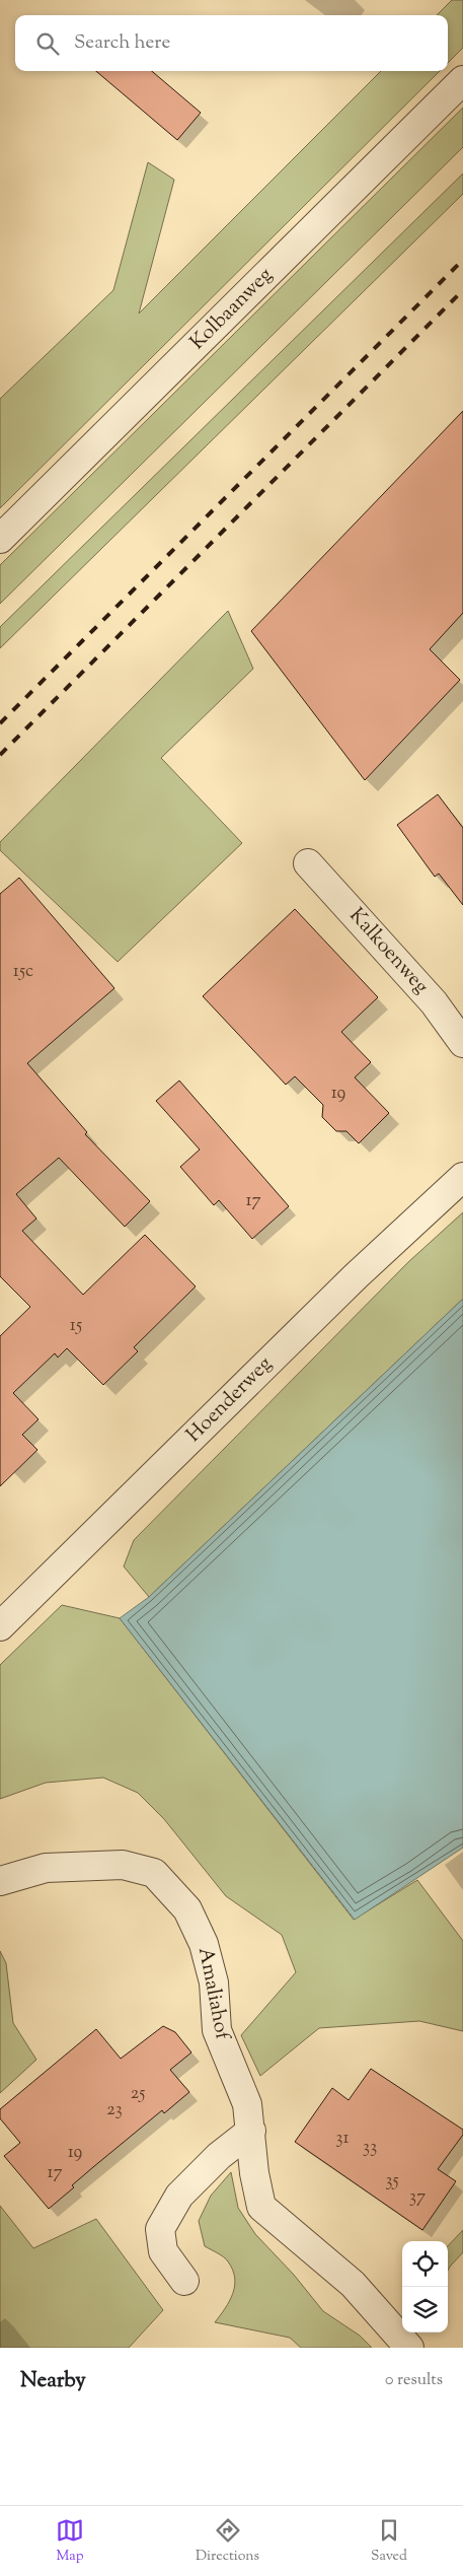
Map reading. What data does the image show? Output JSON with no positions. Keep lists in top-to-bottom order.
{
  "streets": {
    "street": [
      "Kolbaanweg",
      "Kalkoenweg",
      "Hoenderweg",
      "Amaliahof"
    ]
  },
  "house_numbers": [
    "15c",
    "19",
    "17",
    "15",
    "25",
    "23",
    "31",
    "33",
    "19",
    "17",
    "35",
    "37"
  ],
  "page": {
    "search": "Search here",
    "heading": ["Nearby", "0 results"],
    "nav": ["Map", "Directions", "Saved"]
  }
}
